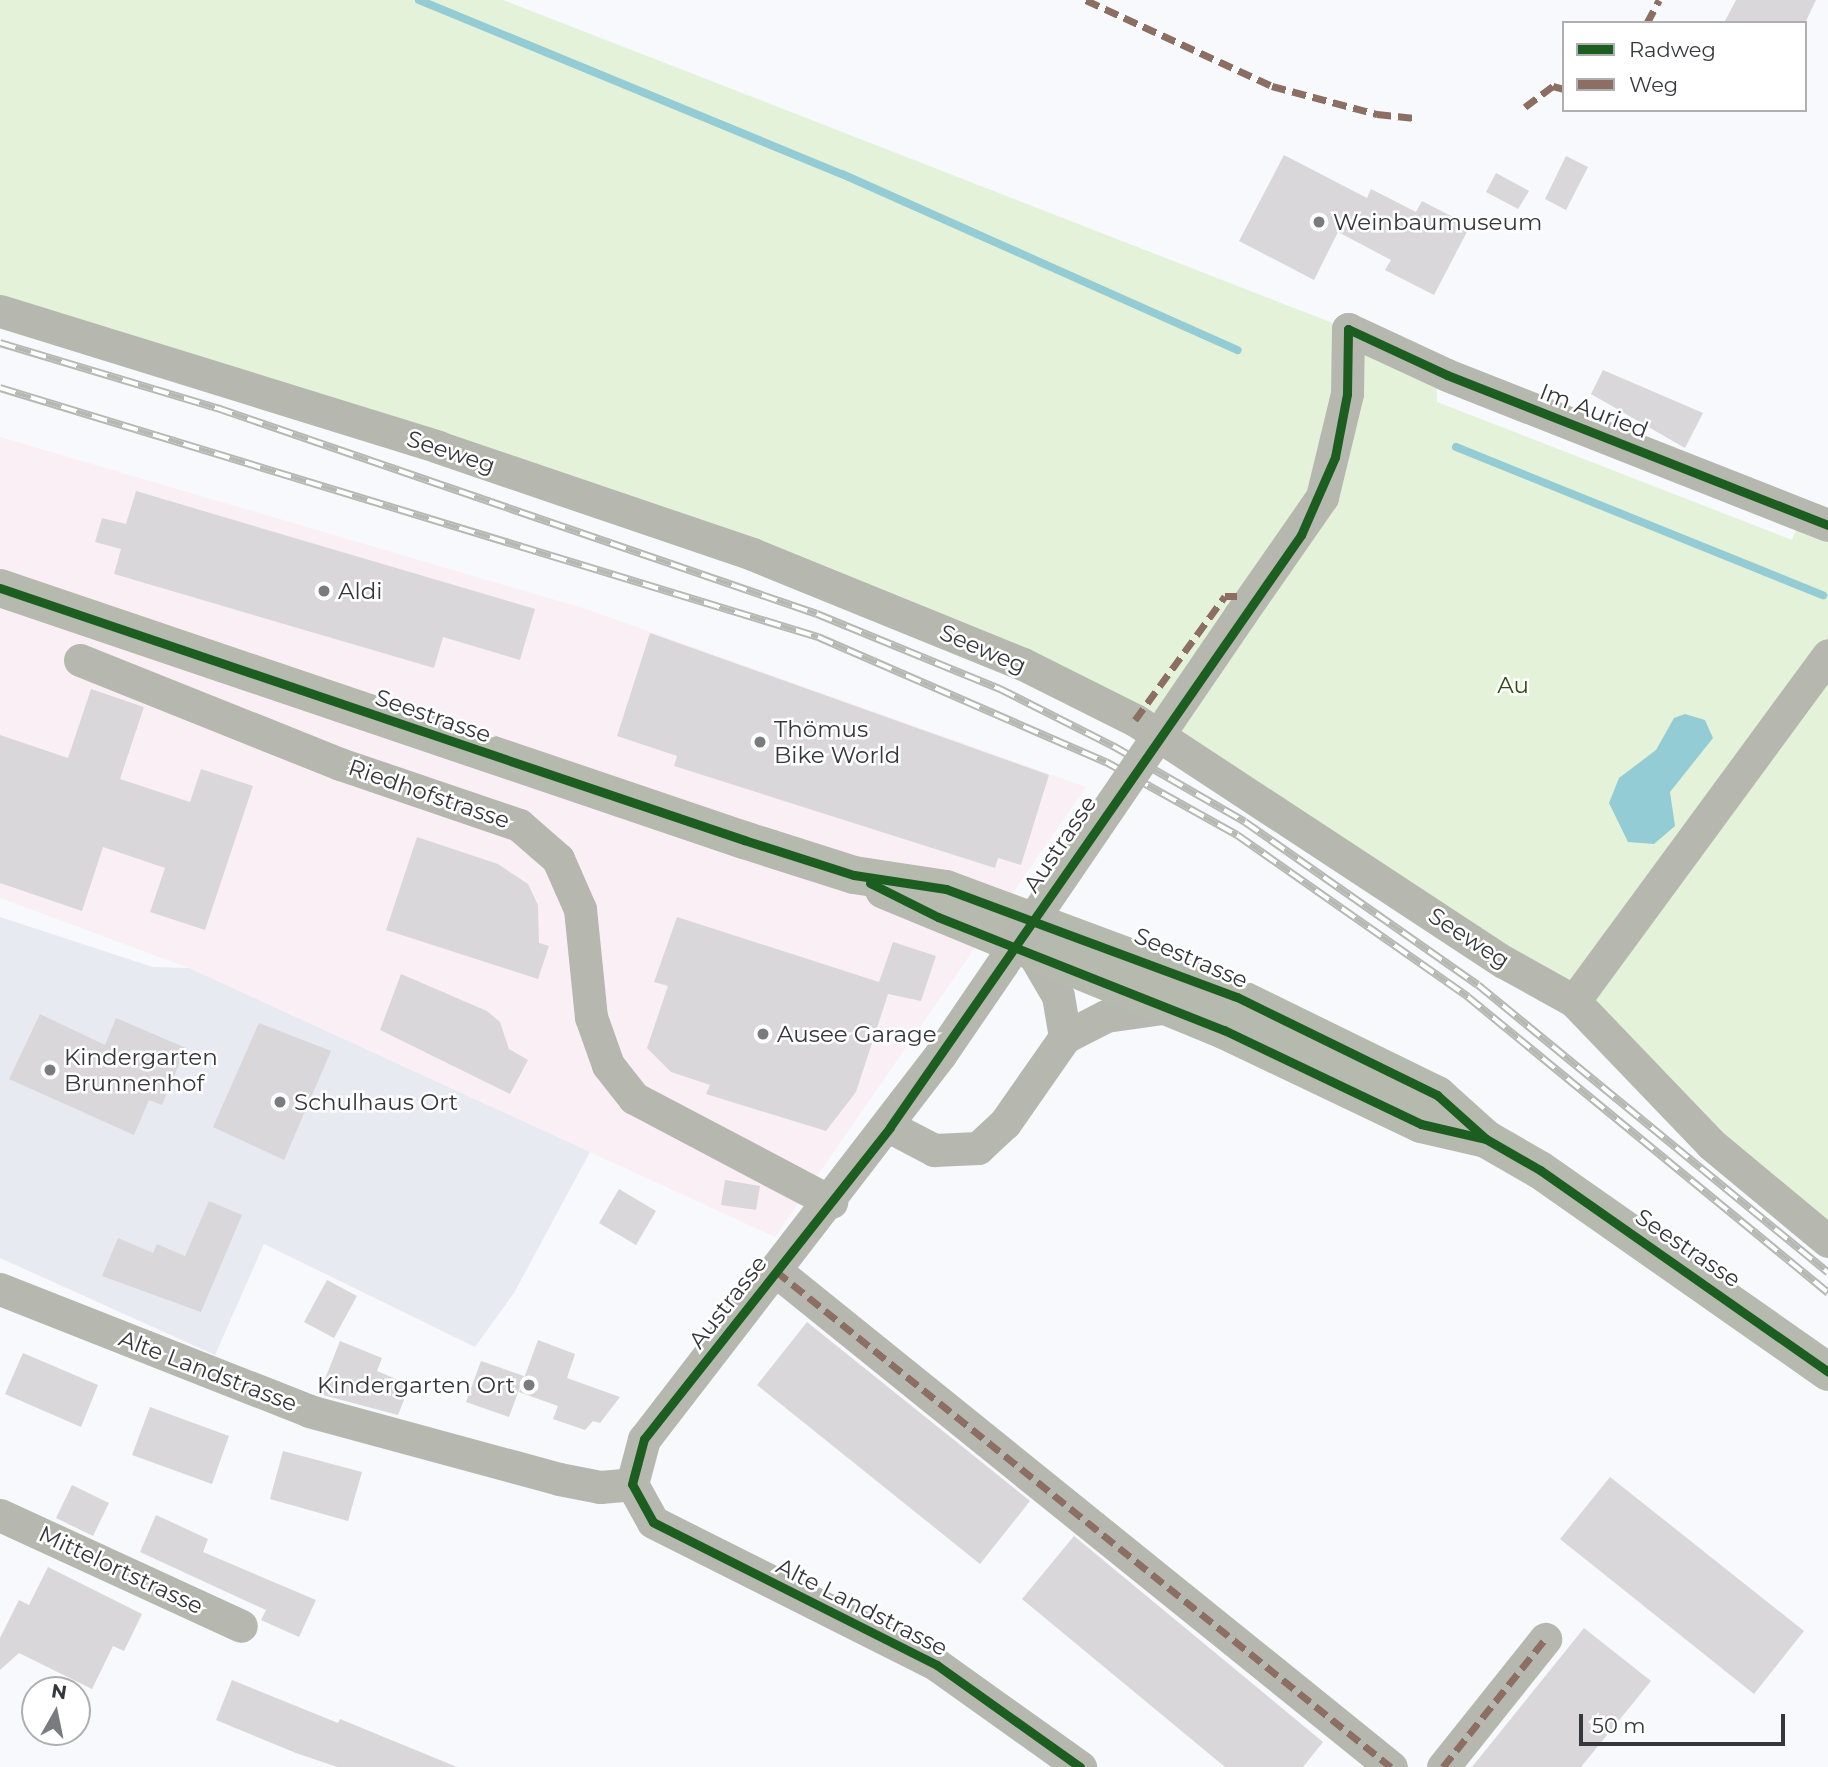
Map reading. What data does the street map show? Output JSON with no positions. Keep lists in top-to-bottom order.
{
  "streets": {
    "main road": ["Seestrasse"],
    "street": [
      "Im Auried",
      "Seeweg",
      "Riedhofstrasse",
      "Austrasse",
      "Alte Landstrasse",
      "Mittelortstrasse"
    ]
  },
  "crossings": [
    ["Im Auried", "Austrasse"],
    ["Riedhofstrasse", "Austrasse"],
    ["Austrasse", "Alte Landstrasse"]
  ],
  "parks": ["Au"],
  "places": [
    "Weinbaumuseum",
    "Aldi",
    "Thömus Bike World",
    "Ausee Garage",
    "Kindergarten Brunnenhof",
    "Schulhaus Ort",
    "Kindergarten Ort"
  ],
  "legend": ["Radweg", "Weg"],
  "scale_bar": "50 m",
  "north": "top"
}
